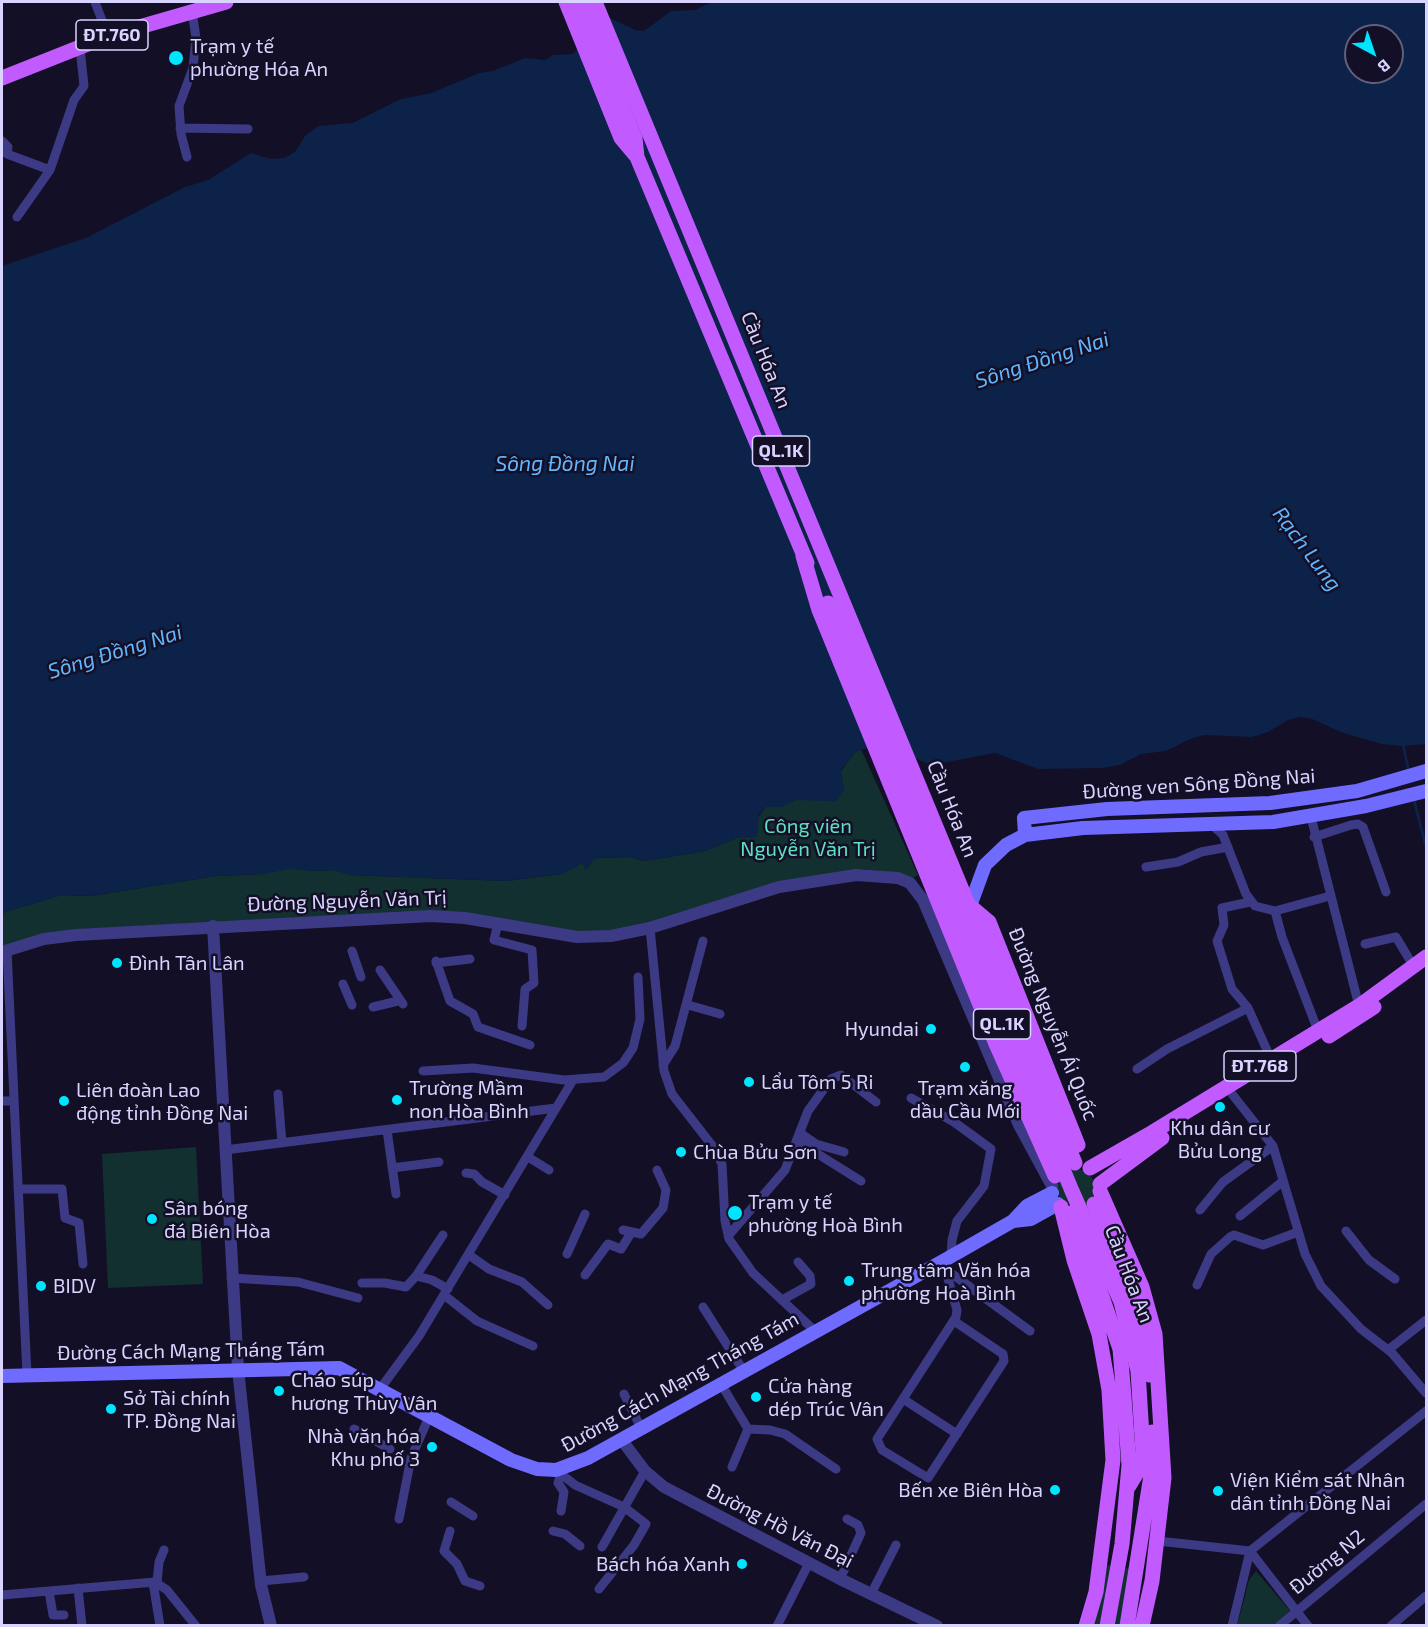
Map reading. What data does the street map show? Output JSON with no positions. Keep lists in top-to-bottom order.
{
  "streets": {
    "main road": [
      "ĐT.760",
      "Cầu Hóa An",
      "QL.1K",
      "Đường ven Sông Đồng Nai",
      "Đường Nguyễn Ái Quốc",
      "ĐT.768",
      "Đường Cách Mạng Tháng Tám"
    ],
    "street": ["Đường Nguyễn Văn Trị", "Đường Hồ Văn Đại", "Đường N2"]
  },
  "crossings": [
    ["Cầu Hóa An", "QL.1K"],
    ["Cầu Hóa An", "Đường Nguyễn Ái Quốc"],
    ["QL.1K", "Đường Nguyễn Văn Trị"],
    ["QL.1K", "ĐT.768"],
    ["QL.1K", "Đường Cách Mạng Tháng Tám"],
    ["Đường Nguyễn Ái Quốc", "ĐT.768"],
    ["Đường Cách Mạng Tháng Tám", "Đường Hồ Văn Đại"]
  ],
  "water": ["Sông Đồng Nai", "Rạch Lung"],
  "parks": ["Công viên Nguyễn Văn Trị"],
  "places": [
    "Trạm y tế phường Hóa An",
    "Đình Tân Lân",
    "Hyundai",
    "Trạm xăng dầu Cầu Mới",
    "Lẩu Tôm 5 Ri",
    "Trường Mầm non Hòa Bình",
    "Liên đoàn Lao động tỉnh Đồng Nai",
    "Khu dân cư Bửu Long",
    "Chùa Bửu Sơn",
    "Trạm y tế phường Hoà Bình",
    "Sân bóng đá Biên Hòa",
    "Trung tâm Văn hóa phường Hoà Bình",
    "BIDV",
    "Cháo súp hương Thùy Vân",
    "Cửa hàng dép Trúc Vân",
    "Sở Tài chính TP. Đồng Nai",
    "Nhà văn hóa Khu phố 3",
    "Bến xe Biên Hòa",
    "Viện Kiểm sát Nhân dân tỉnh Đồng Nai",
    "Bách hóa Xanh"
  ],
  "north": "bottom right"
}
